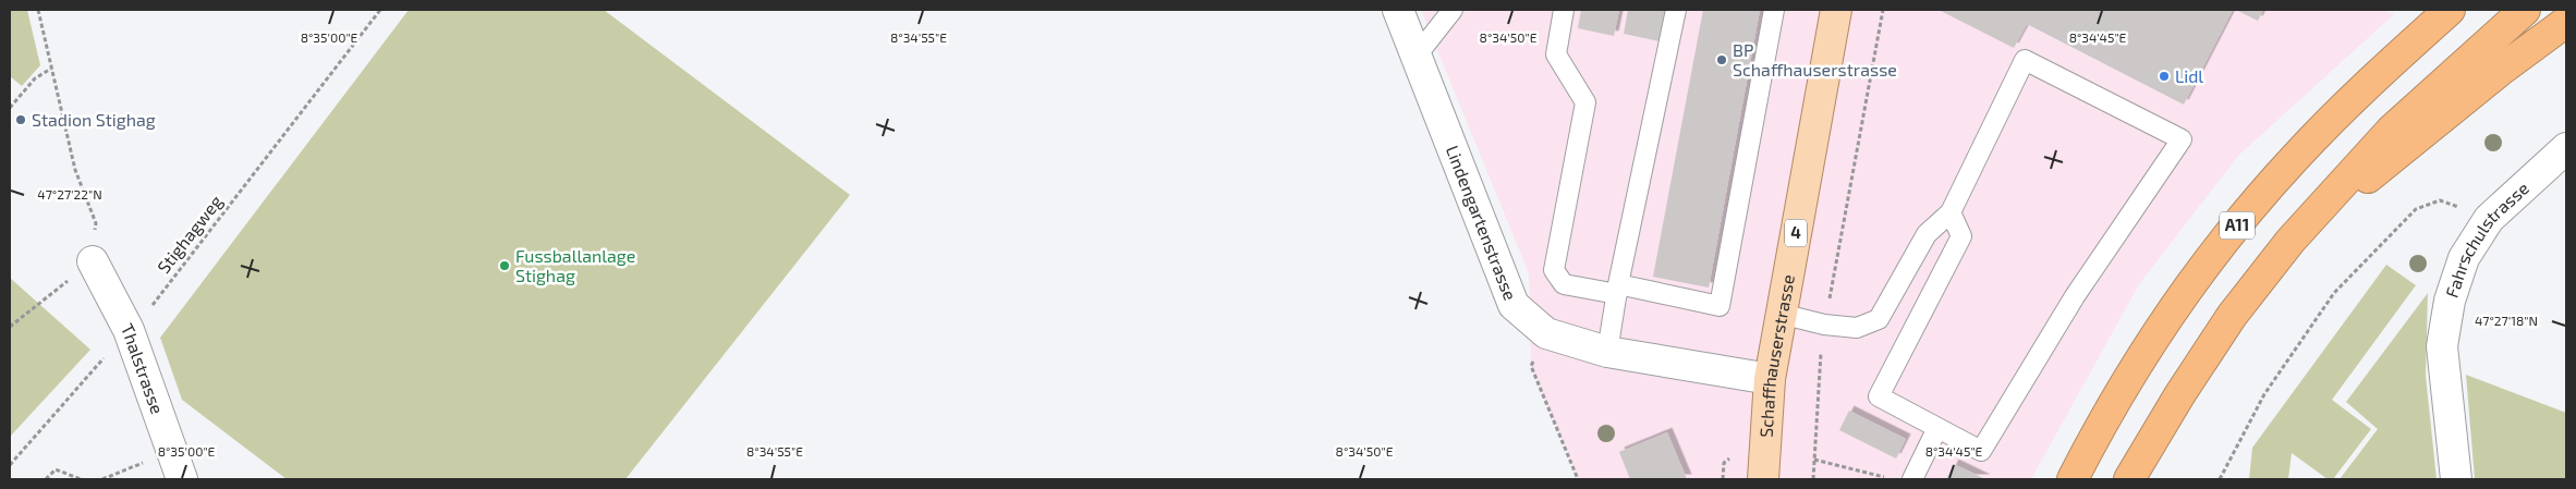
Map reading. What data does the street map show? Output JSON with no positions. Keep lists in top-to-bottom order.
{
  "streets": {
    "highway": ["A11"],
    "main road": ["4", "Schaffhauserstrasse"],
    "street": ["Lindengartenstrasse", "Fahrschulstrasse", "Thalstrasse"],
    "path": ["Stighagweg"]
  },
  "crossings": [
    ["Lindengartenstrasse", "Schaffhauserstrasse"],
    ["Stighagweg", "Thalstrasse"]
  ],
  "places": [
    "BP Schaffhauserstrasse",
    "Lidl",
    "Stadion Stighag",
    "Fussballanlage Stighag"
  ],
  "coordinates": [
    "8°35'00\"E",
    "8°34'55\"E",
    "8°34'50\"E",
    "8°34'45\"E",
    "47°27'22\"N",
    "47°27'18\"N"
  ]
}
